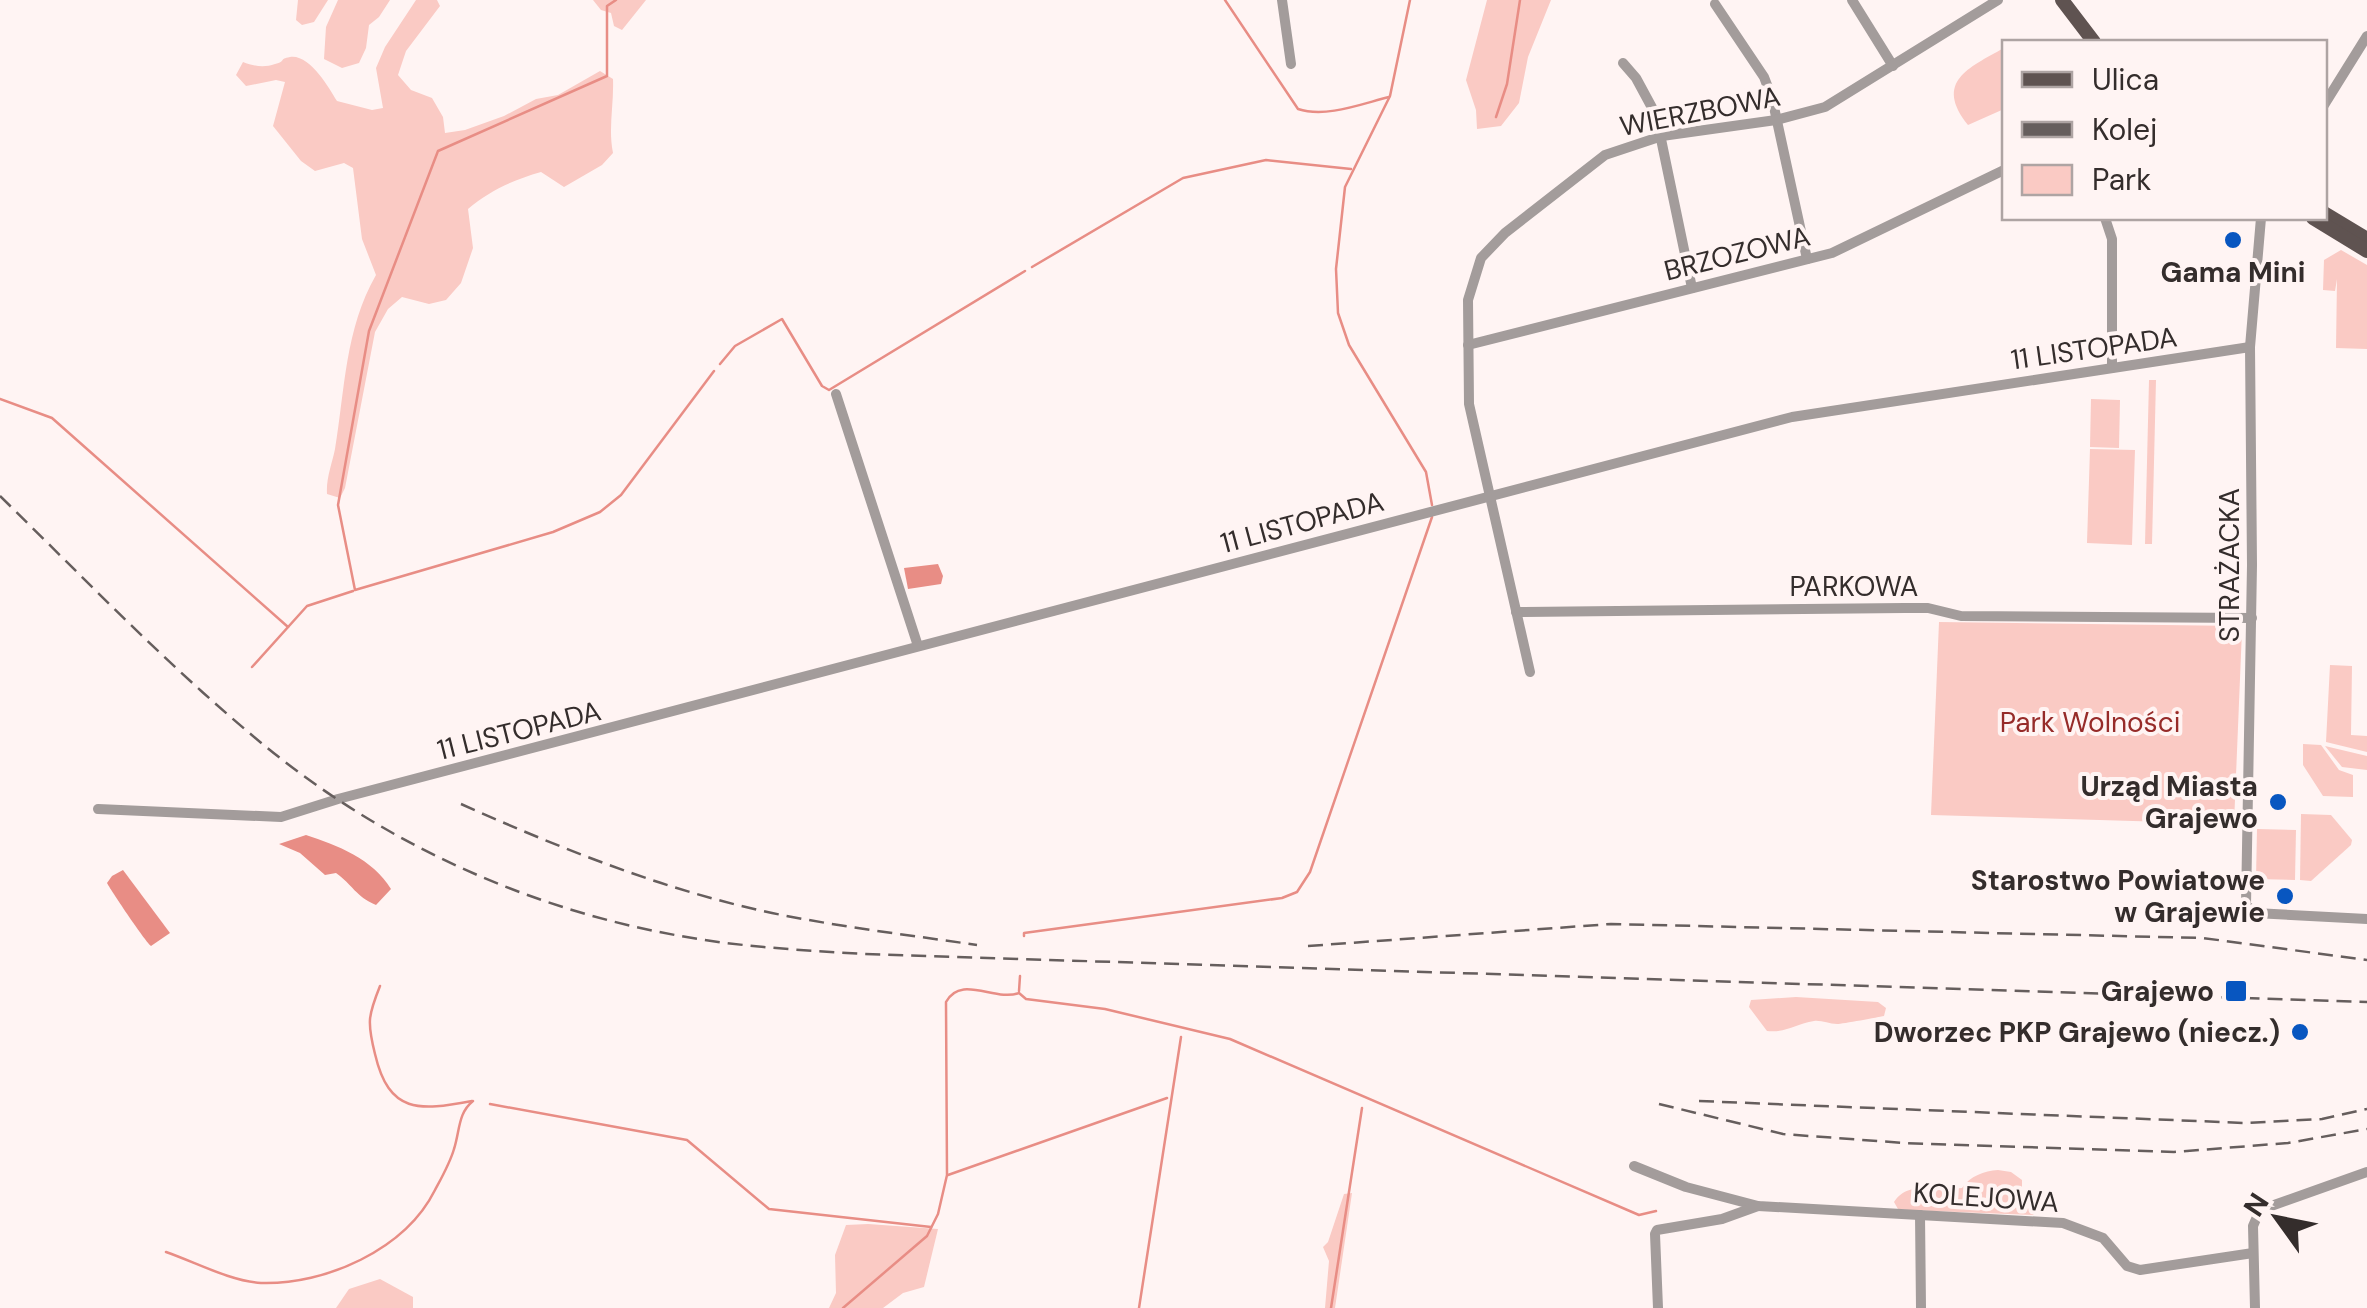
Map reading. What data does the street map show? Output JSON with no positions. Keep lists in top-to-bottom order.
{
  "streets": {
    "street": [
      "WIERZBOWA",
      "BRZOZOWA",
      "11 LISTOPADA",
      "STRAŻACKA",
      "PARKOWA",
      "KOLEJOWA"
    ]
  },
  "crossings": [
    ["WIERZBOWA", "BRZOZOWA"],
    ["WIERZBOWA", "11 LISTOPADA"],
    ["WIERZBOWA", "PARKOWA"],
    ["11 LISTOPADA", "STRAŻACKA"],
    ["STRAŻACKA", "PARKOWA"]
  ],
  "parks": ["Park Wolności"],
  "places": {
    "other": [
      "Gama Mini",
      "Urząd Miasta Grajewo",
      "Starostwo Powiatowe w Grajewie",
      "Dworzec PKP Grajewo (niecz.)"
    ],
    "transit": ["Grajewo"]
  },
  "legend": ["Ulica", "Kolej", "Park"],
  "north": "top left"
}
